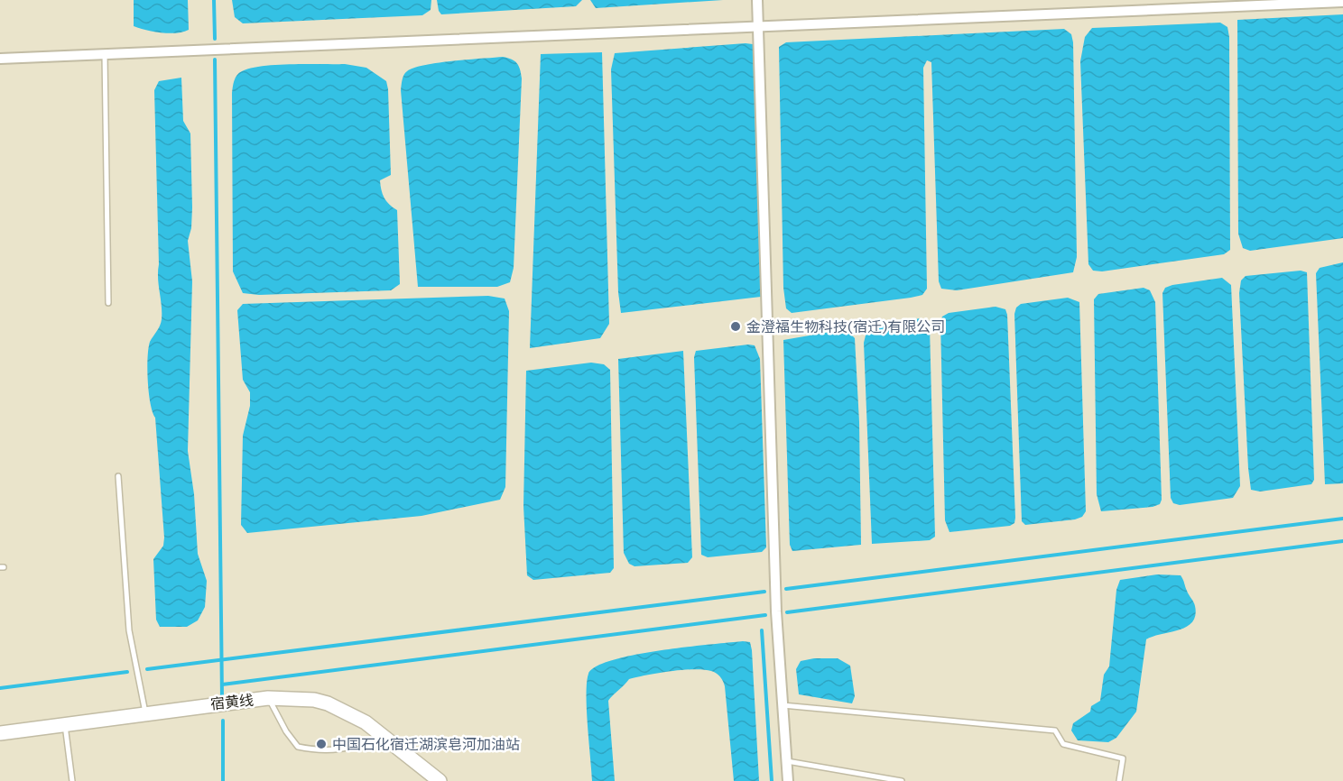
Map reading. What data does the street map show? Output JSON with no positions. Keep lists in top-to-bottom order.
{
  "streets": {
    "main road": ["宿黄线"]
  },
  "places": ["金澄福生物科技(宿迁)有限公司", "中国石化宿迁湖滨皂河加油站"]
}
